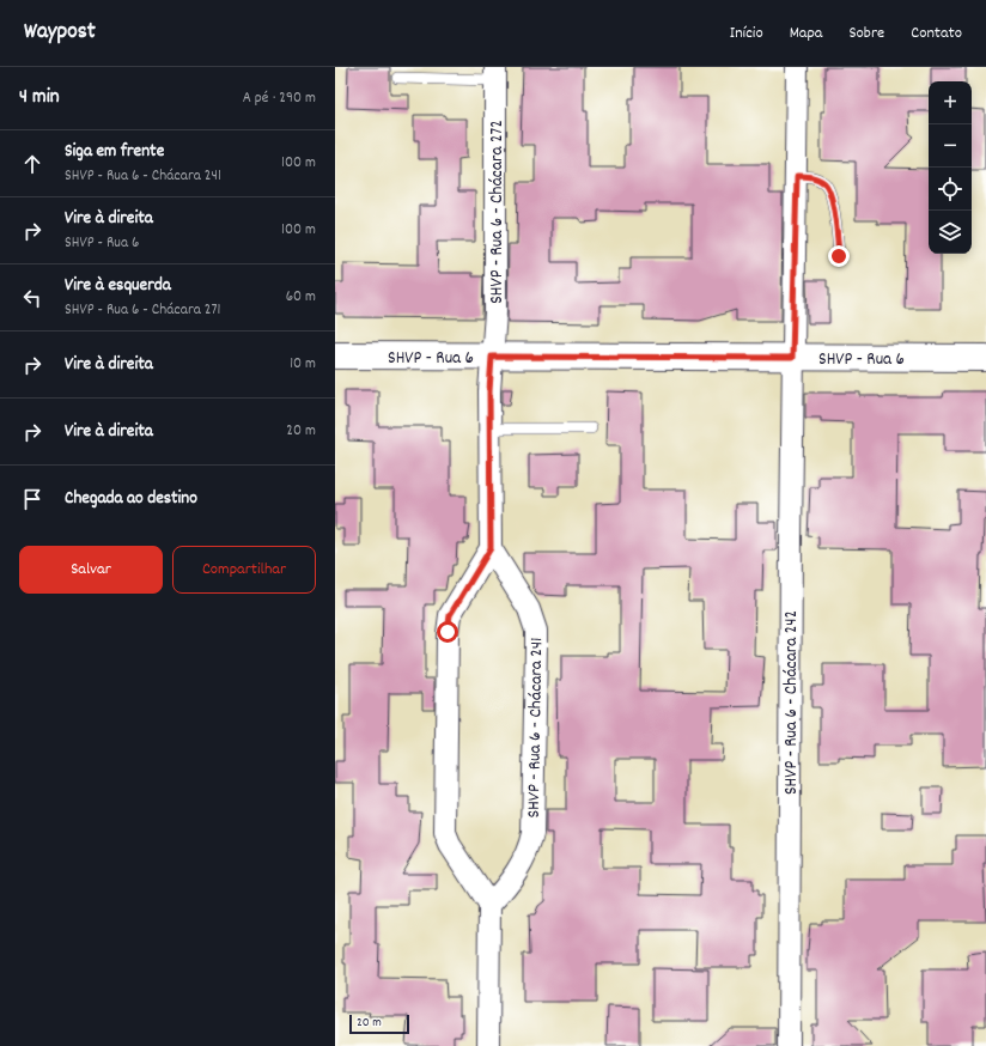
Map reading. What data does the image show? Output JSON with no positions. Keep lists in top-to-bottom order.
{
  "streets": {
    "street": [
      "SHVP - Rua 6 - Chácara 272",
      "SHVP - Rua 6",
      "SHVP - Rua 6 - Chácara 242",
      "SHVP - Rua 6 - Chácara 241"
    ]
  },
  "crossings": [
    ["SHVP - Rua 6 - Chácara 272", "SHVP - Rua 6"],
    ["SHVP - Rua 6", "SHVP - Rua 6 - Chácara 242"]
  ],
  "scale_bar": "20 m",
  "page": {
    "header": "Waypost",
    "nav": [
      "Início",
      "Mapa",
      "Sobre",
      "Contato"
    ],
    "heading": ["4 min", "A pé · 290 m"],
    "map_buttons": ["+", "−"],
    "list": [
      ["Siga em frente", "SHVP - Rua 6 - Chácara 241", "100 m"],
      ["Vire à direita", "SHVP - Rua 6", "100 m"],
      ["Vire à esquerda", "SHVP - Rua 6 - Chácara 271", "60 m"],
      ["Vire à direita", "10 m"],
      ["Vire à direita", "20 m"],
      "Chegada ao destino"
    ],
    "buttons": ["Salvar", "Compartilhar"],
    "scale": "20 m"
  }
}
